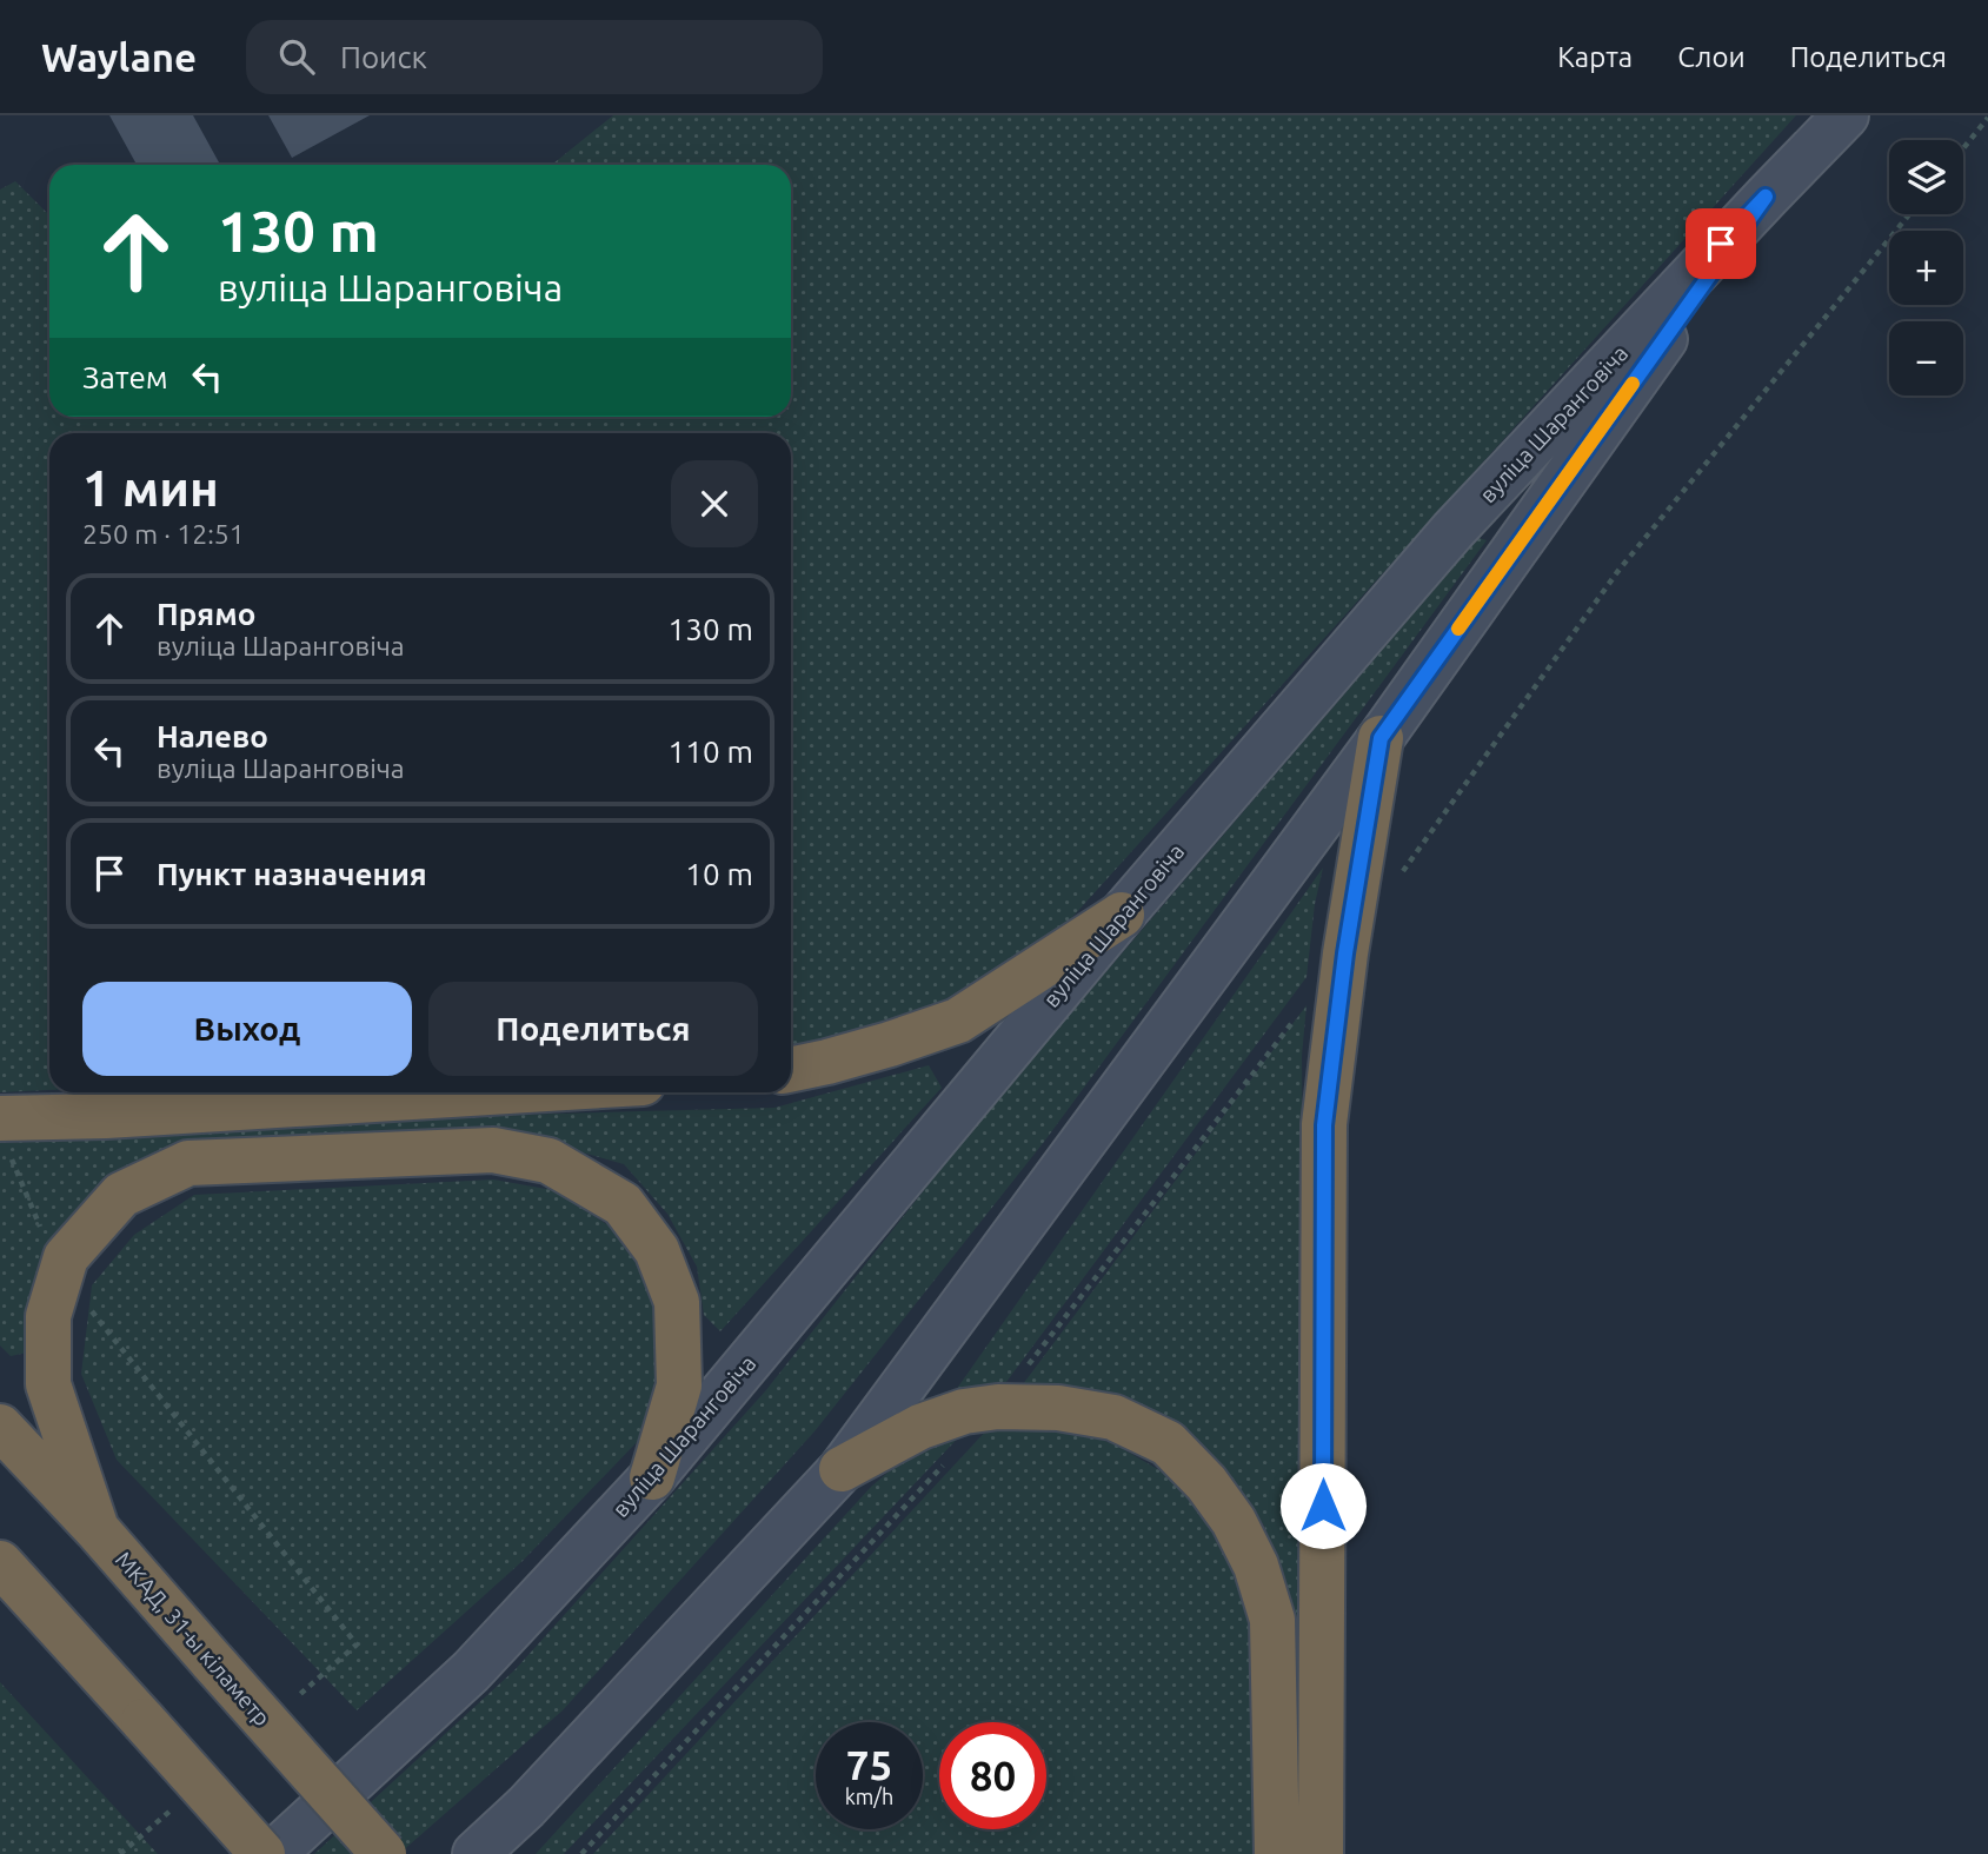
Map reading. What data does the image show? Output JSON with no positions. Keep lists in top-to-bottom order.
{
  "streets": {
    "highway": ["МКАД, 31-ы кіламетр"],
    "street": ["вуліца Шаранговіча"]
  },
  "page": {
    "header": "Waylane",
    "search": "Поиск",
    "nav": ["Карта", "Слои", "Поделиться"],
    "map_buttons": ["+", "−"],
    "turn": ["130 m", "вуліца Шаранговіча"],
    "then": "Затем",
    "heading": ["1 мин", "250 m · 12:51"],
    "list": [
      {
        "name": "Прямо",
        "note": "вуліца Шаранговіча",
        "value": "130 m"
      },
      {
        "name": "Налево",
        "note": "вуліца Шаранговіча",
        "value": "110 m"
      },
      {
        "name": "Пункт назначения",
        "value": "10 m"
      }
    ],
    "buttons": ["Выход", "Поделиться"],
    "speed": "75 km/h",
    "limit": "80"
  }
}
